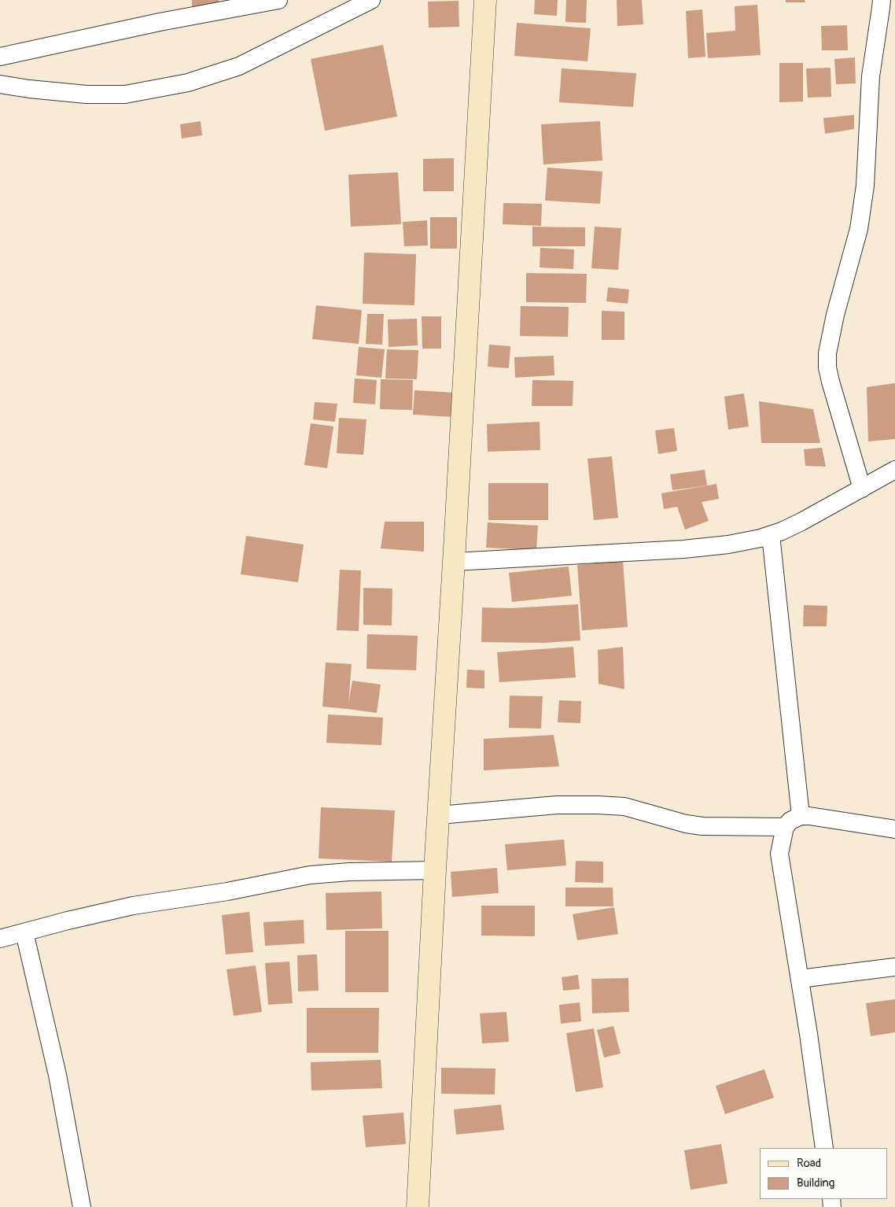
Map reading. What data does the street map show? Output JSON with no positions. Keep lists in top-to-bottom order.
{
  "legend": ["Road", "Building"]
}
